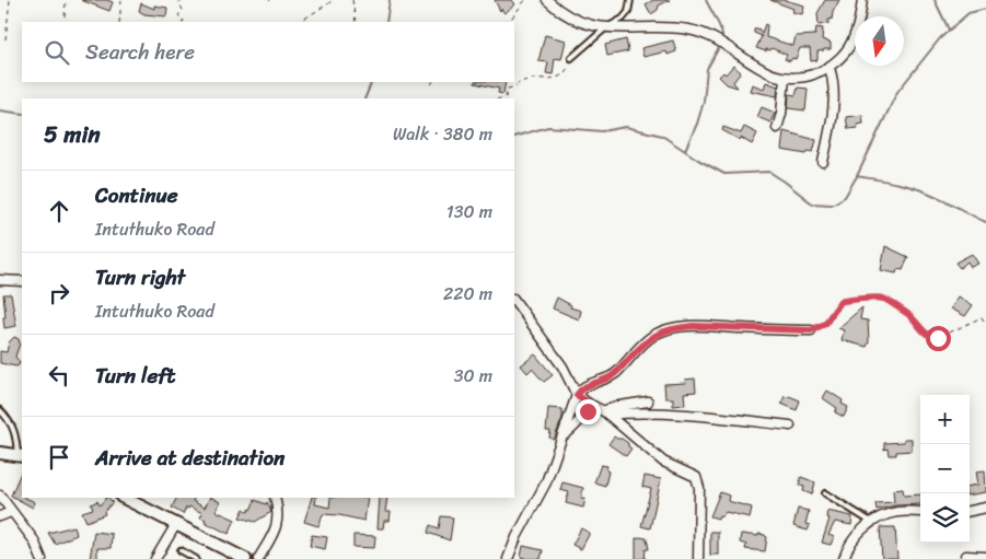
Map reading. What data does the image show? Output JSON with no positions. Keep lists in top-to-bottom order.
{
  "north": "bottom",
  "page": {
    "search": "Search here",
    "heading": ["5 min", "Walk · 380 m"],
    "list": [
      ["Continue", "Intuthuko Road", "130 m"],
      ["Turn right", "Intuthuko Road", "220 m"],
      ["Turn left", "30 m"],
      "Arrive at destination"
    ],
    "map_buttons": ["+", "−"]
  }
}
